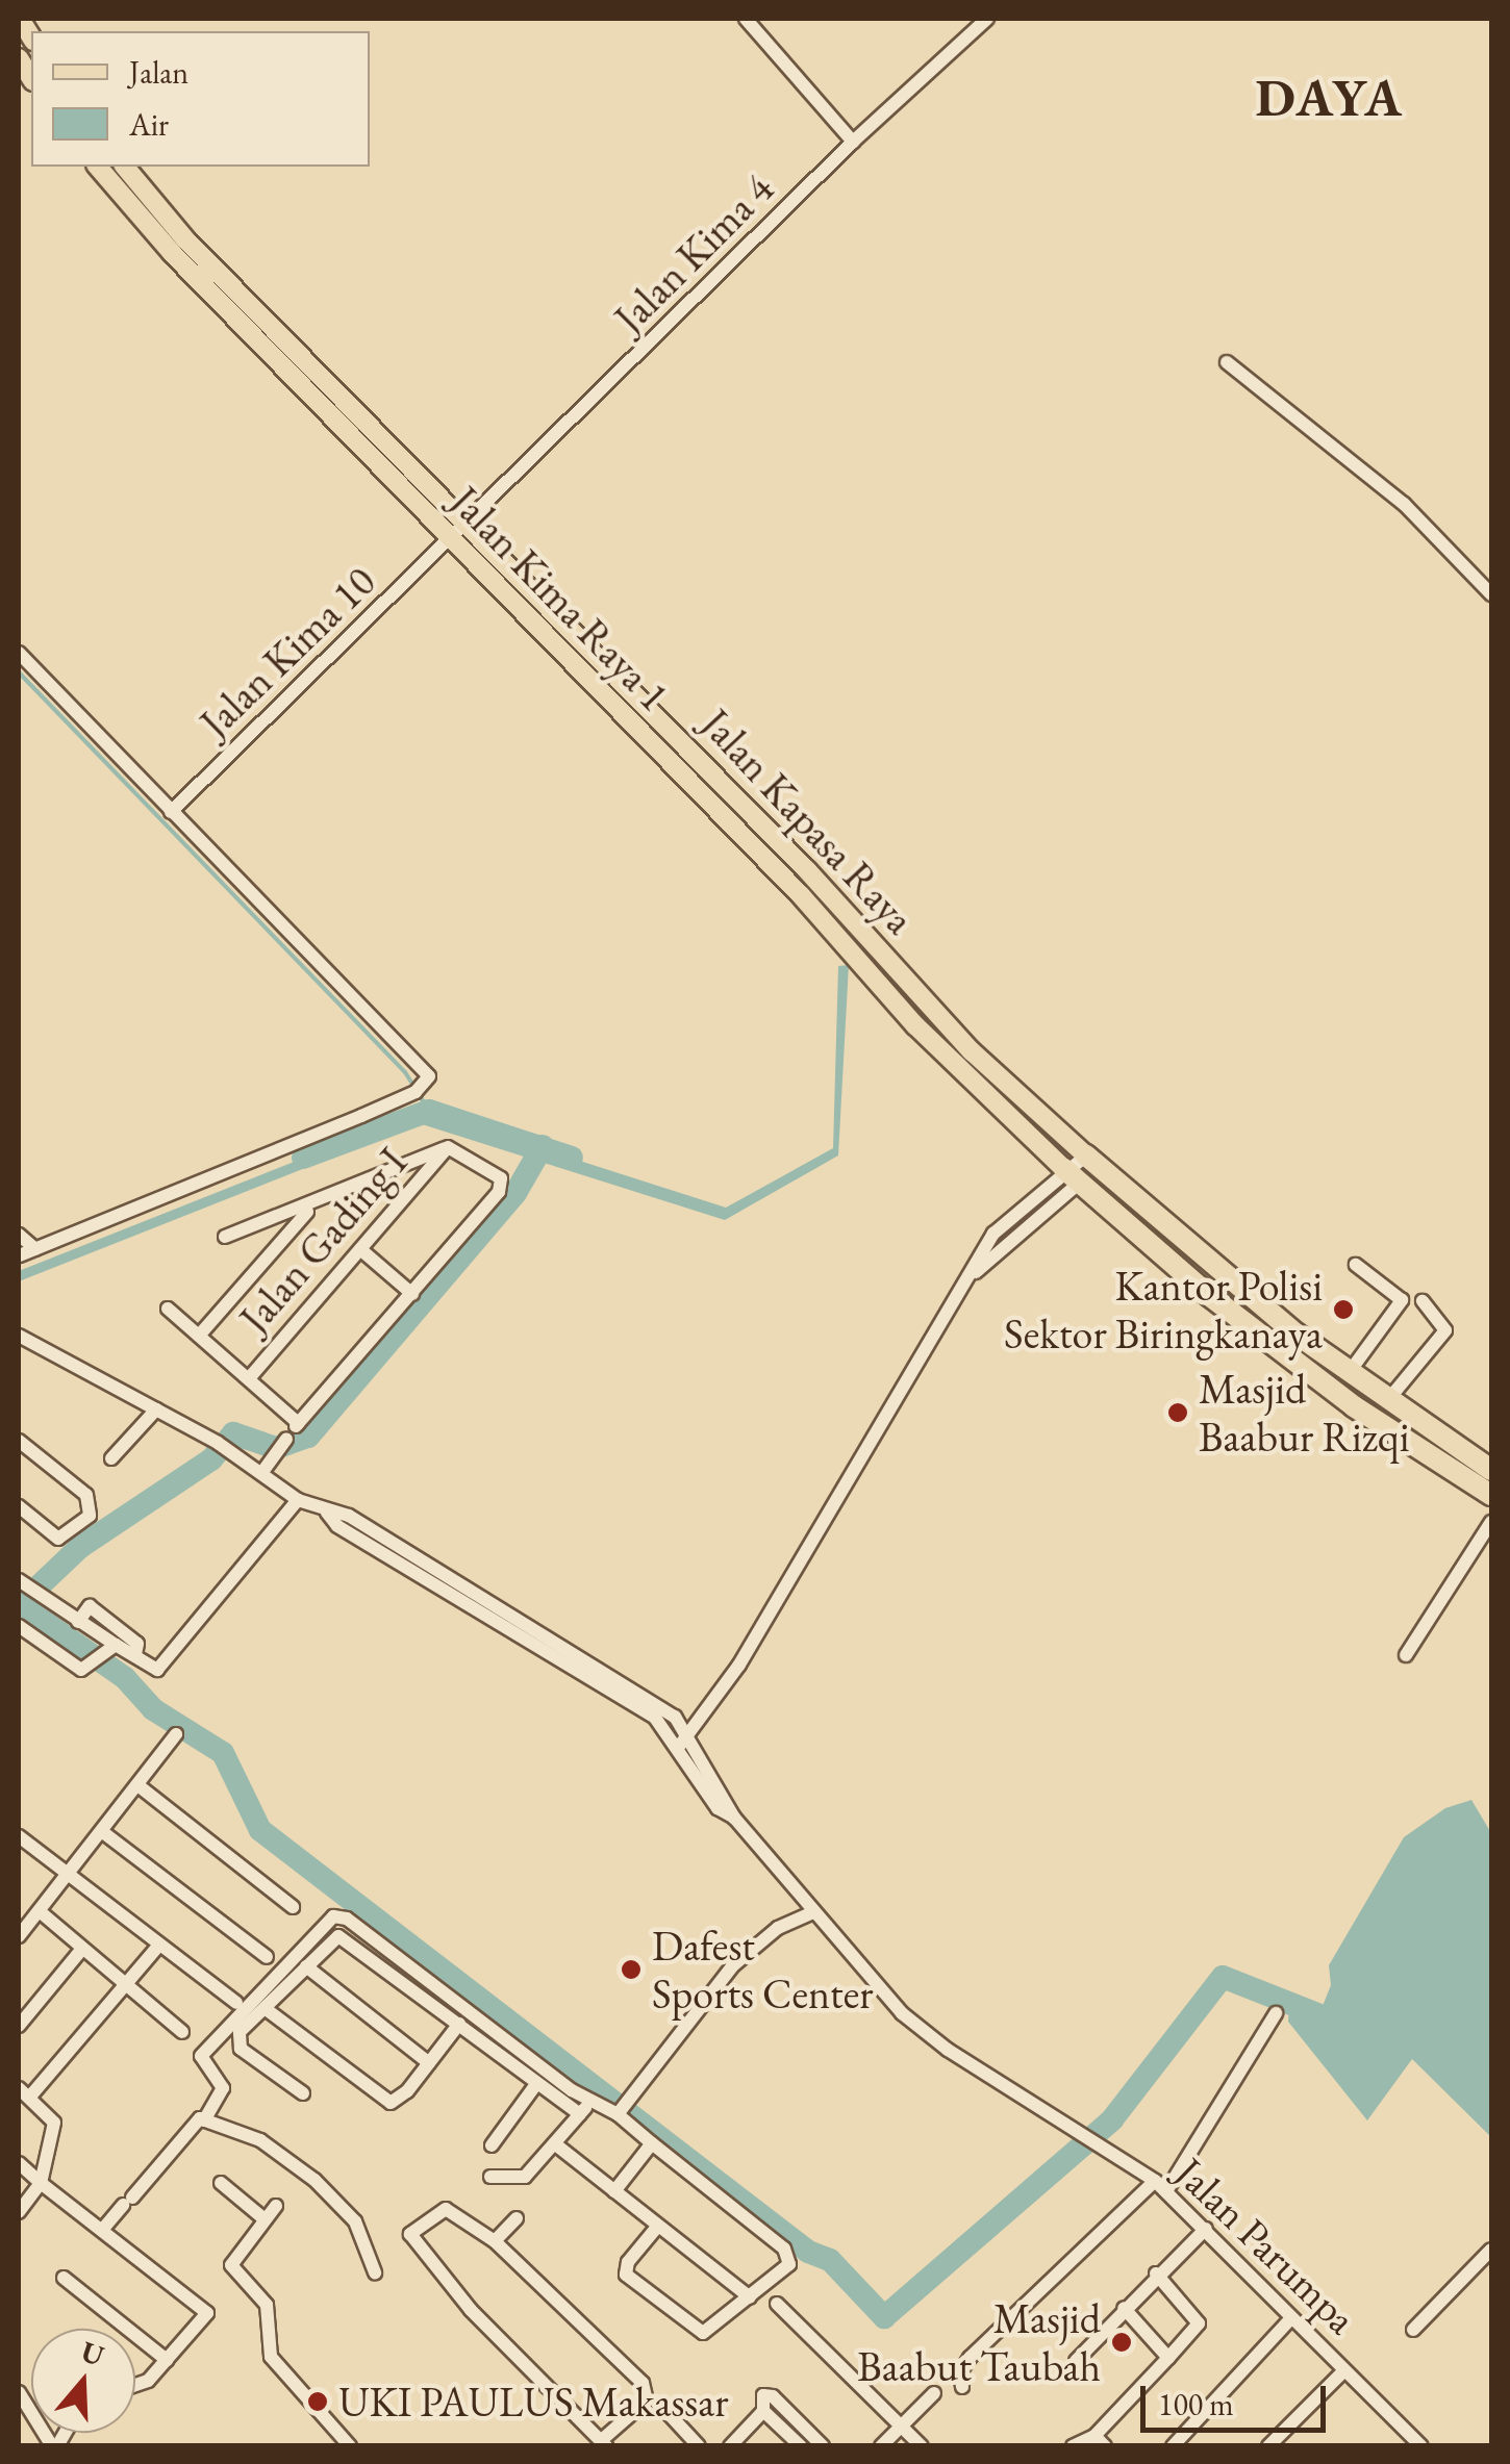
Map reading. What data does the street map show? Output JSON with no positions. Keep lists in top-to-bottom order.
{
  "streets": {
    "highway": ["Jalan Kapasa Raya"],
    "main road": ["Jalan Kima Raya 1"],
    "street": [
      "Jalan Kima 4",
      "Jalan Kima 10",
      "Jalan Gading I",
      "Jalan Parumpa"
    ]
  },
  "crossings": [
    ["Jalan Kima 4", "Jalan Kima Raya 1"],
    ["Jalan Kima 4", "Jalan Kima 10"],
    ["Jalan Kima 4", "Jalan Kapasa Raya"],
    ["Jalan Kima Raya 1", "Jalan Kima 10"],
    ["Jalan Kima Raya 1", "Jalan Kapasa Raya"]
  ],
  "districts": ["DAYA"],
  "places": [
    "Kantor Polisi Sektor Biringkanaya",
    "Masjid Baabur Rizqi",
    "Dafest Sports Center",
    "Masjid Baabut Taubah",
    "UKI PAULUS Makassar"
  ],
  "legend": ["Jalan", "Air"],
  "scale_bar": "100 m",
  "north": "top"
}
